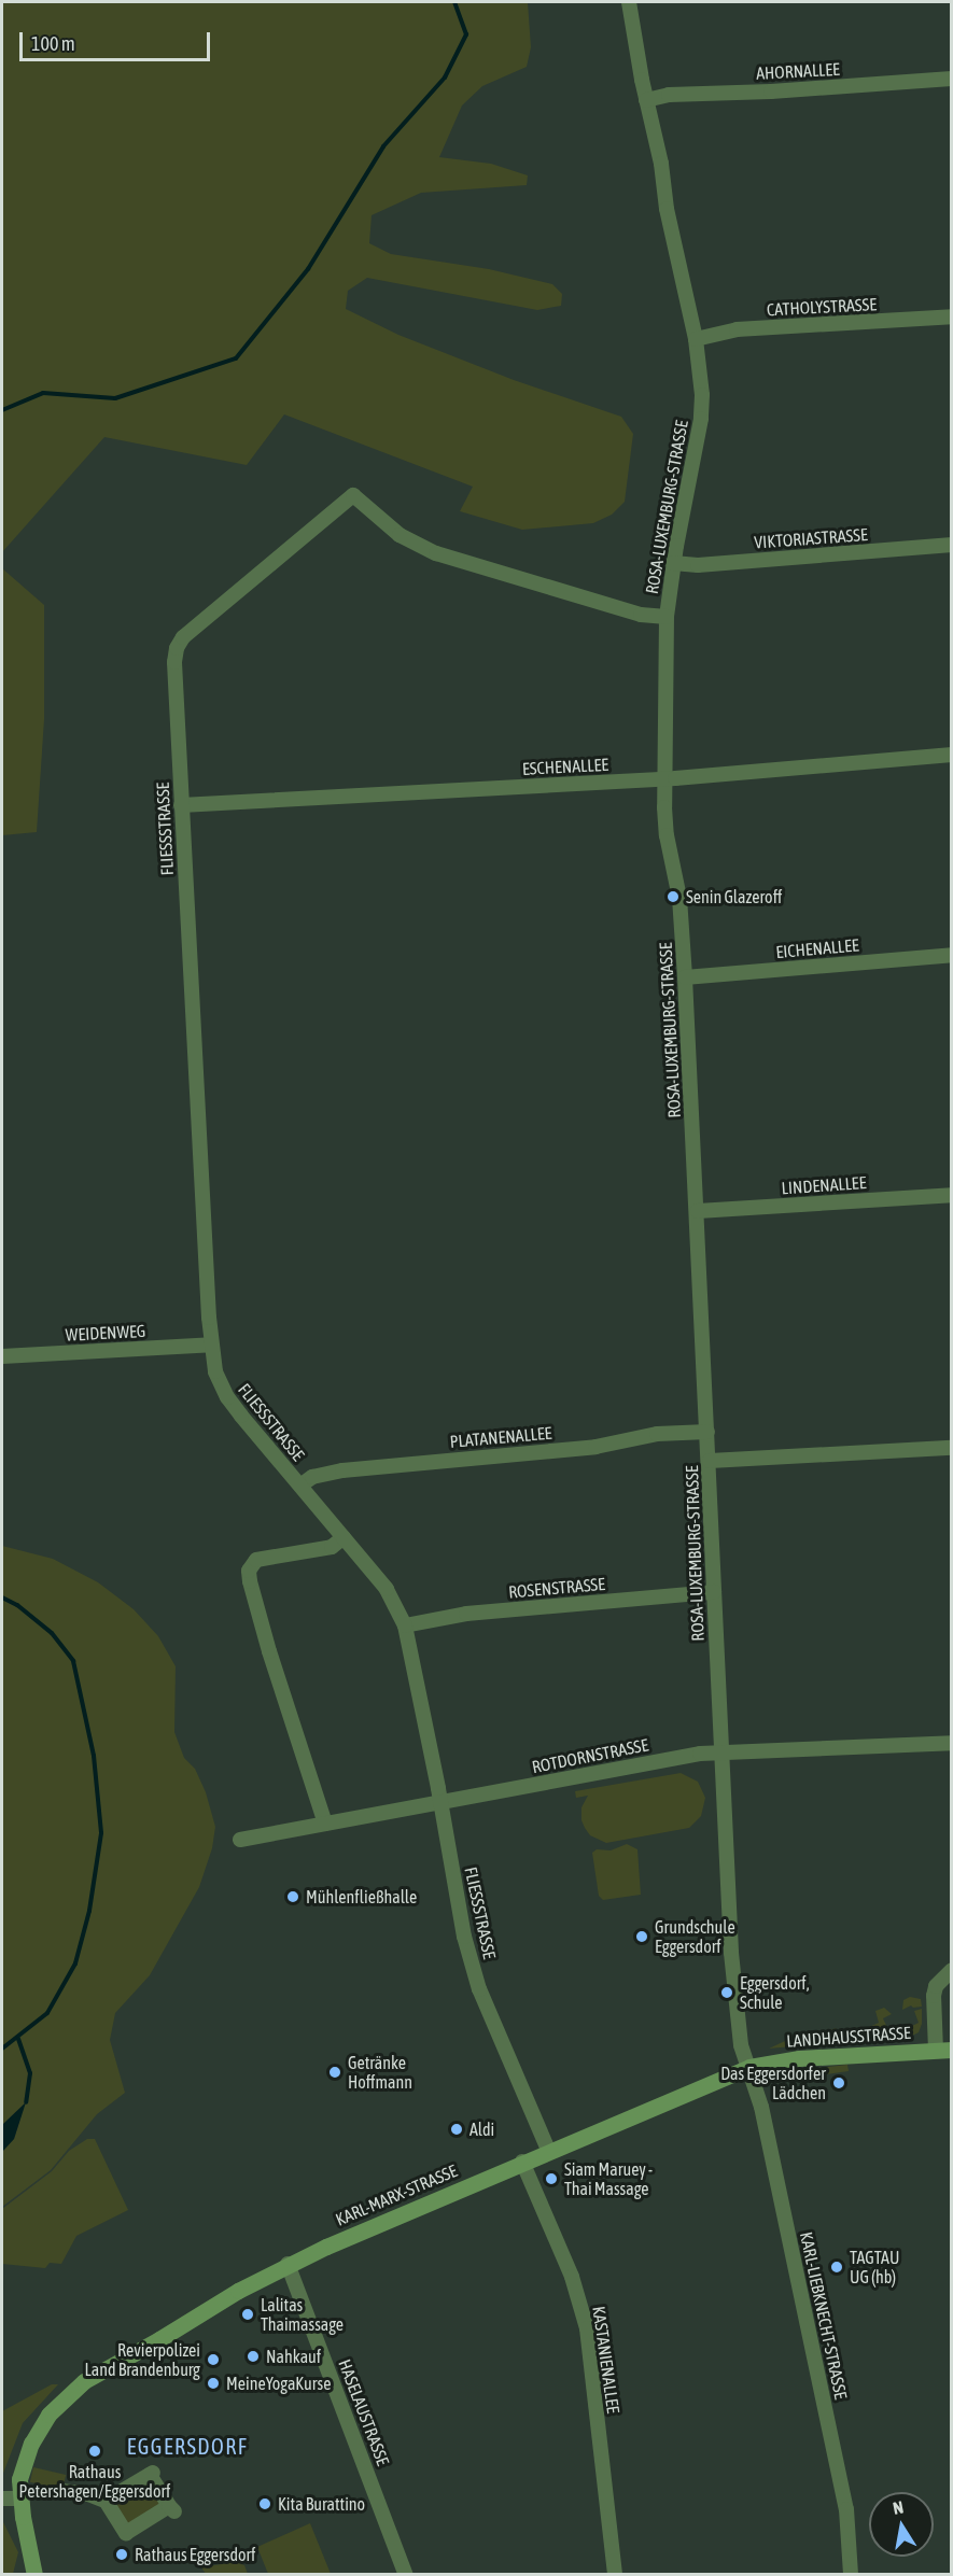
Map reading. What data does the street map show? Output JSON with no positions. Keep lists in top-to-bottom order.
{
  "streets": {
    "street": [
      "AHORNALLEE",
      "CATHOLYSTRASSE",
      "ROSA-LUXEMBURG-STRASSE",
      "VIKTORIASTRASSE",
      "ESCHENALLEE",
      "FLIESSSTRASSE",
      "EICHENALLEE",
      "LINDENALLEE",
      "WEIDENWEG",
      "PLATANENALLEE",
      "ROSENSTRASSE",
      "ROTDORNSTRASSE",
      "LANDHAUSSTRASSE",
      "KARL-MARX-STRASSE",
      "KARL-LIEBKNECHT-STRASSE",
      "KASTANIENALLEE",
      "HASELAUSTRASSE"
    ]
  },
  "crossings": [
    ["AHORNALLEE", "ROSA-LUXEMBURG-STRASSE"],
    ["CATHOLYSTRASSE", "ROSA-LUXEMBURG-STRASSE"],
    ["ROSA-LUXEMBURG-STRASSE", "VIKTORIASTRASSE"],
    ["ROSA-LUXEMBURG-STRASSE", "ESCHENALLEE"],
    ["ROSA-LUXEMBURG-STRASSE", "FLIESSSTRASSE"],
    ["ROSA-LUXEMBURG-STRASSE", "EICHENALLEE"],
    ["ROSA-LUXEMBURG-STRASSE", "LINDENALLEE"],
    ["ROSA-LUXEMBURG-STRASSE", "PLATANENALLEE"],
    ["ROSA-LUXEMBURG-STRASSE", "ROSENSTRASSE"],
    ["ROSA-LUXEMBURG-STRASSE", "ROTDORNSTRASSE"],
    ["ROSA-LUXEMBURG-STRASSE", "LANDHAUSSTRASSE"],
    ["ROSA-LUXEMBURG-STRASSE", "KARL-MARX-STRASSE"],
    ["ROSA-LUXEMBURG-STRASSE", "KARL-LIEBKNECHT-STRASSE"],
    ["ESCHENALLEE", "FLIESSSTRASSE"],
    ["FLIESSSTRASSE", "WEIDENWEG"],
    ["FLIESSSTRASSE", "PLATANENALLEE"],
    ["FLIESSSTRASSE", "ROSENSTRASSE"],
    ["FLIESSSTRASSE", "ROTDORNSTRASSE"],
    ["FLIESSSTRASSE", "KARL-MARX-STRASSE"],
    ["LANDHAUSSTRASSE", "KARL-MARX-STRASSE"],
    ["LANDHAUSSTRASSE", "KARL-LIEBKNECHT-STRASSE"],
    ["KARL-MARX-STRASSE", "KARL-LIEBKNECHT-STRASSE"],
    ["KARL-MARX-STRASSE", "KASTANIENALLEE"],
    ["KARL-MARX-STRASSE", "HASELAUSTRASSE"]
  ],
  "districts": ["EGGERSDORF"],
  "places": [
    "Senin Glazeroff",
    "Mühlenfließhalle",
    "Grundschule Eggersdorf",
    "Eggersdorf, Schule",
    "Getränke Hoffmann",
    "Das Eggersdorfer Lädchen",
    "Aldi",
    "Siam Maruey - Thai Massage",
    "TAGTAU UG (hb)",
    "Lalitas Thaimassage",
    "Nahkauf",
    "Revierpolizei Land Brandenburg",
    "MeineYogaKurse",
    "Rathaus Petershagen/Eggersdorf",
    "Kita Burattino",
    "Rathaus Eggersdorf"
  ],
  "scale_bar": "100 m",
  "north": "top"
}
